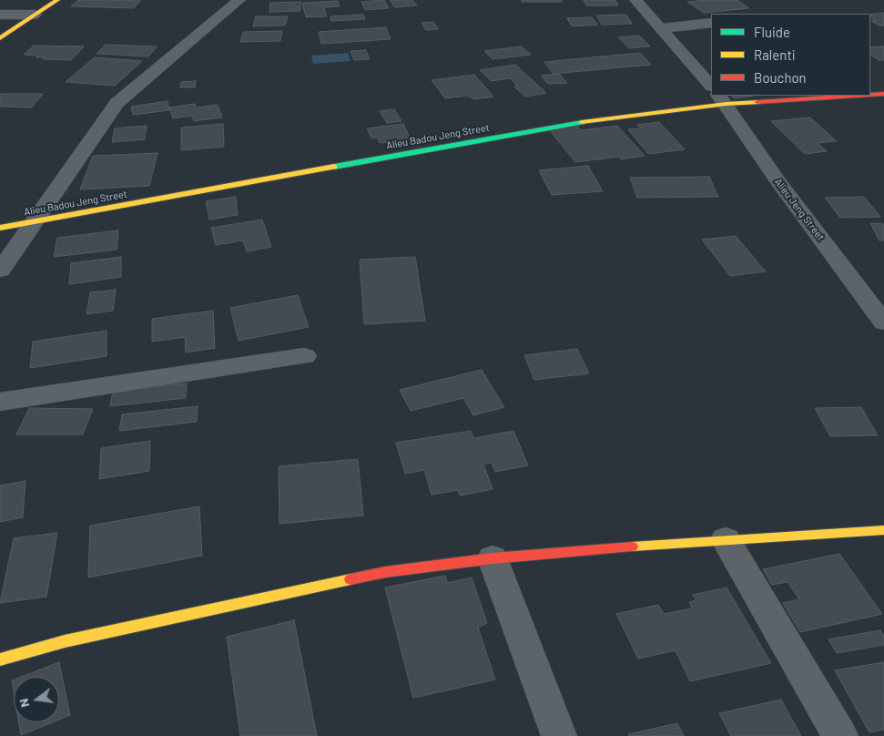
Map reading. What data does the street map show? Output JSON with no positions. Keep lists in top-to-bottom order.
{
  "streets": {
    "street": ["Alieu Badou Jeng Street", "Alieu Jeng Street"]
  },
  "crossings": [
    ["Alieu Badou Jeng Street", "Alieu Jeng Street"]
  ],
  "legend": ["Fluide", "Ralenti", "Bouchon"],
  "north": "left"
}
